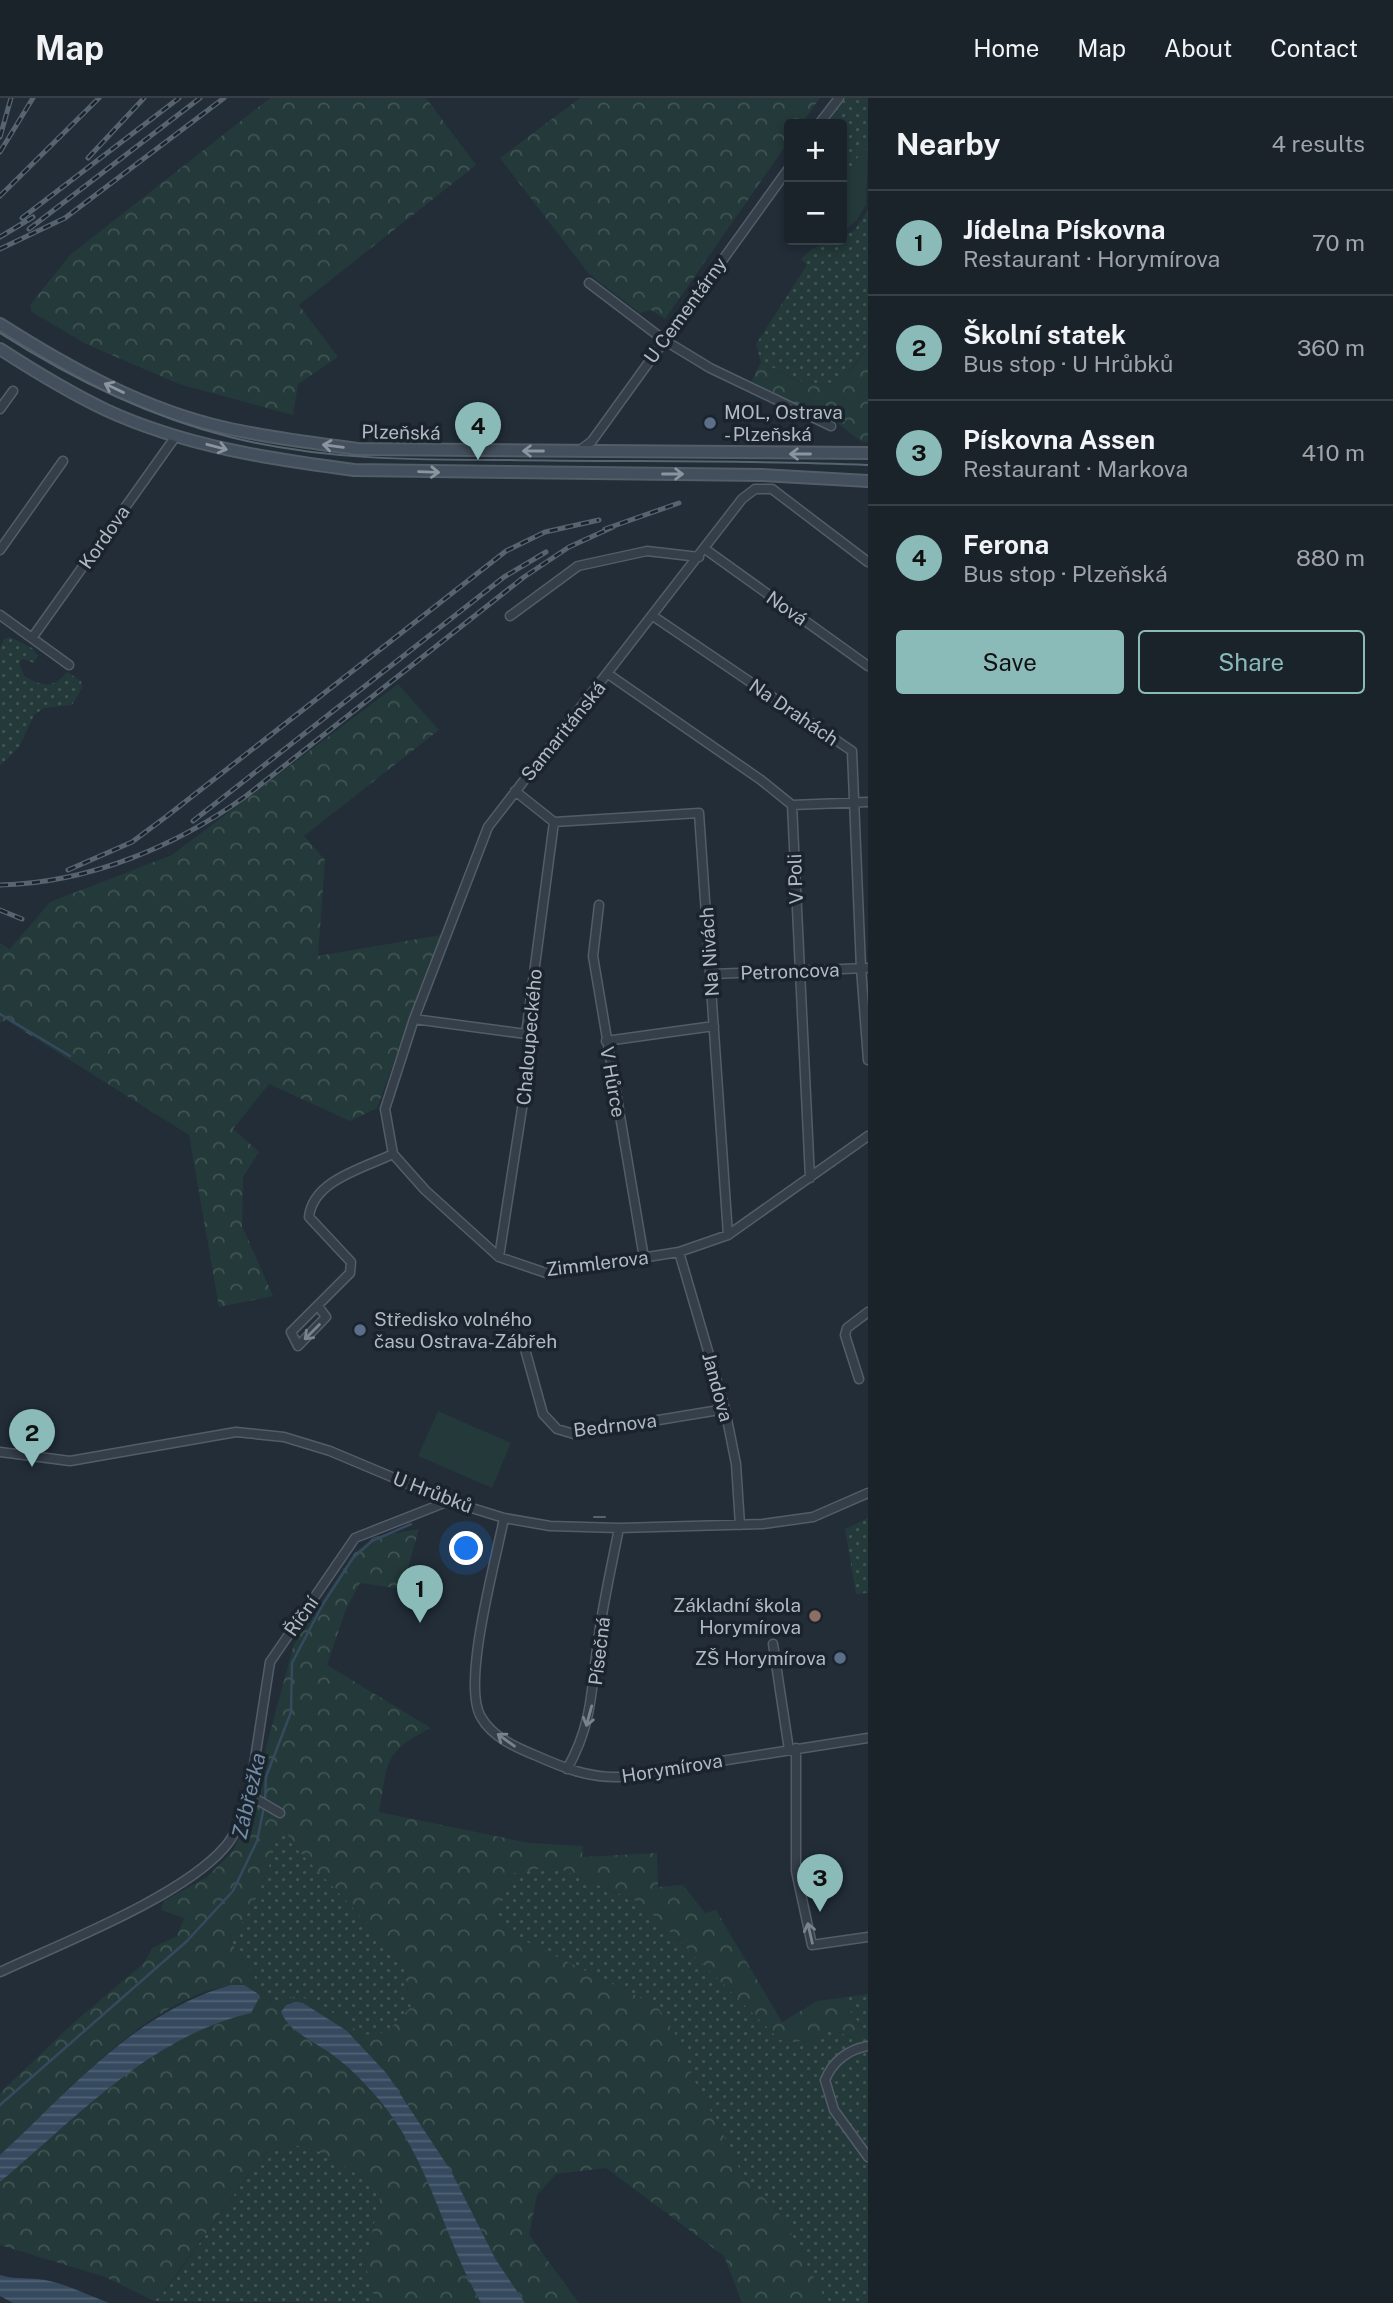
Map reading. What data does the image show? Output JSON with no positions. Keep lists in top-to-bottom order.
{
  "streets": {
    "main road": ["Plzeňská"],
    "street": [
      "U Cementárny",
      "Kordova",
      "Nová",
      "Na Drahách",
      "Samaritánská",
      "V Poli",
      "Na Nivách",
      "Petroncova",
      "Chaloupeckého",
      "V Hůrce",
      "Zimmlerova",
      "Jandova",
      "Bedrnova",
      "U Hrůbků",
      "Říční",
      "Písečná",
      "Horymírova"
    ]
  },
  "crossings": [
    ["U Cementárny", "Plzeňská"],
    ["Plzeňská", "Kordova"],
    ["Nová", "Samaritánská"],
    ["Na Drahách", "Samaritánská"],
    ["Na Drahách", "Petroncova"],
    ["V Poli", "Petroncova"],
    ["V Poli", "Zimmlerova"],
    ["Na Nivách", "Petroncova"],
    ["Na Nivách", "Chaloupeckého"],
    ["Na Nivách", "Zimmlerova"],
    ["Chaloupeckého", "Zimmlerova"],
    ["V Hůrce", "Zimmlerova"],
    ["Zimmlerova", "Jandova"],
    ["Jandova", "Bedrnova"],
    ["Jandova", "U Hrůbků"],
    ["U Hrůbků", "Říční"],
    ["U Hrůbků", "Písečná"],
    ["U Hrůbků", "Horymírova"],
    ["Písečná", "Horymírova"]
  ],
  "one_way": ["Písečná", "Horymírova"],
  "water": ["Zábřežka"],
  "places": [
    "MOL, Ostrava - Plzeňská",
    "Středisko volného času Ostrava-Zábřeh",
    "Základní škola Horymírova",
    "ZŠ Horymírova"
  ],
  "page": {
    "header": "Map",
    "nav": [
      "Home",
      "Map",
      "About",
      "Contact"
    ],
    "heading": ["Nearby", "4 results"],
    "map_buttons": ["+", "−"],
    "list": [
      {
        "mark": "1",
        "name": "Jídelna Pískovna",
        "note": "Restaurant · Horymírova",
        "value": "70 m"
      },
      {
        "mark": "2",
        "name": "Školní statek",
        "note": "Bus stop · U Hrůbků",
        "value": "360 m"
      },
      {
        "mark": "3",
        "name": "Pískovna Assen",
        "note": "Restaurant · Markova",
        "value": "410 m"
      },
      {
        "mark": "4",
        "name": "Ferona",
        "note": "Bus stop · Plzeňská",
        "value": "880 m"
      }
    ],
    "pins": [
      "4",
      "2",
      "1",
      "3"
    ],
    "buttons": ["Save", "Share"]
  }
}
